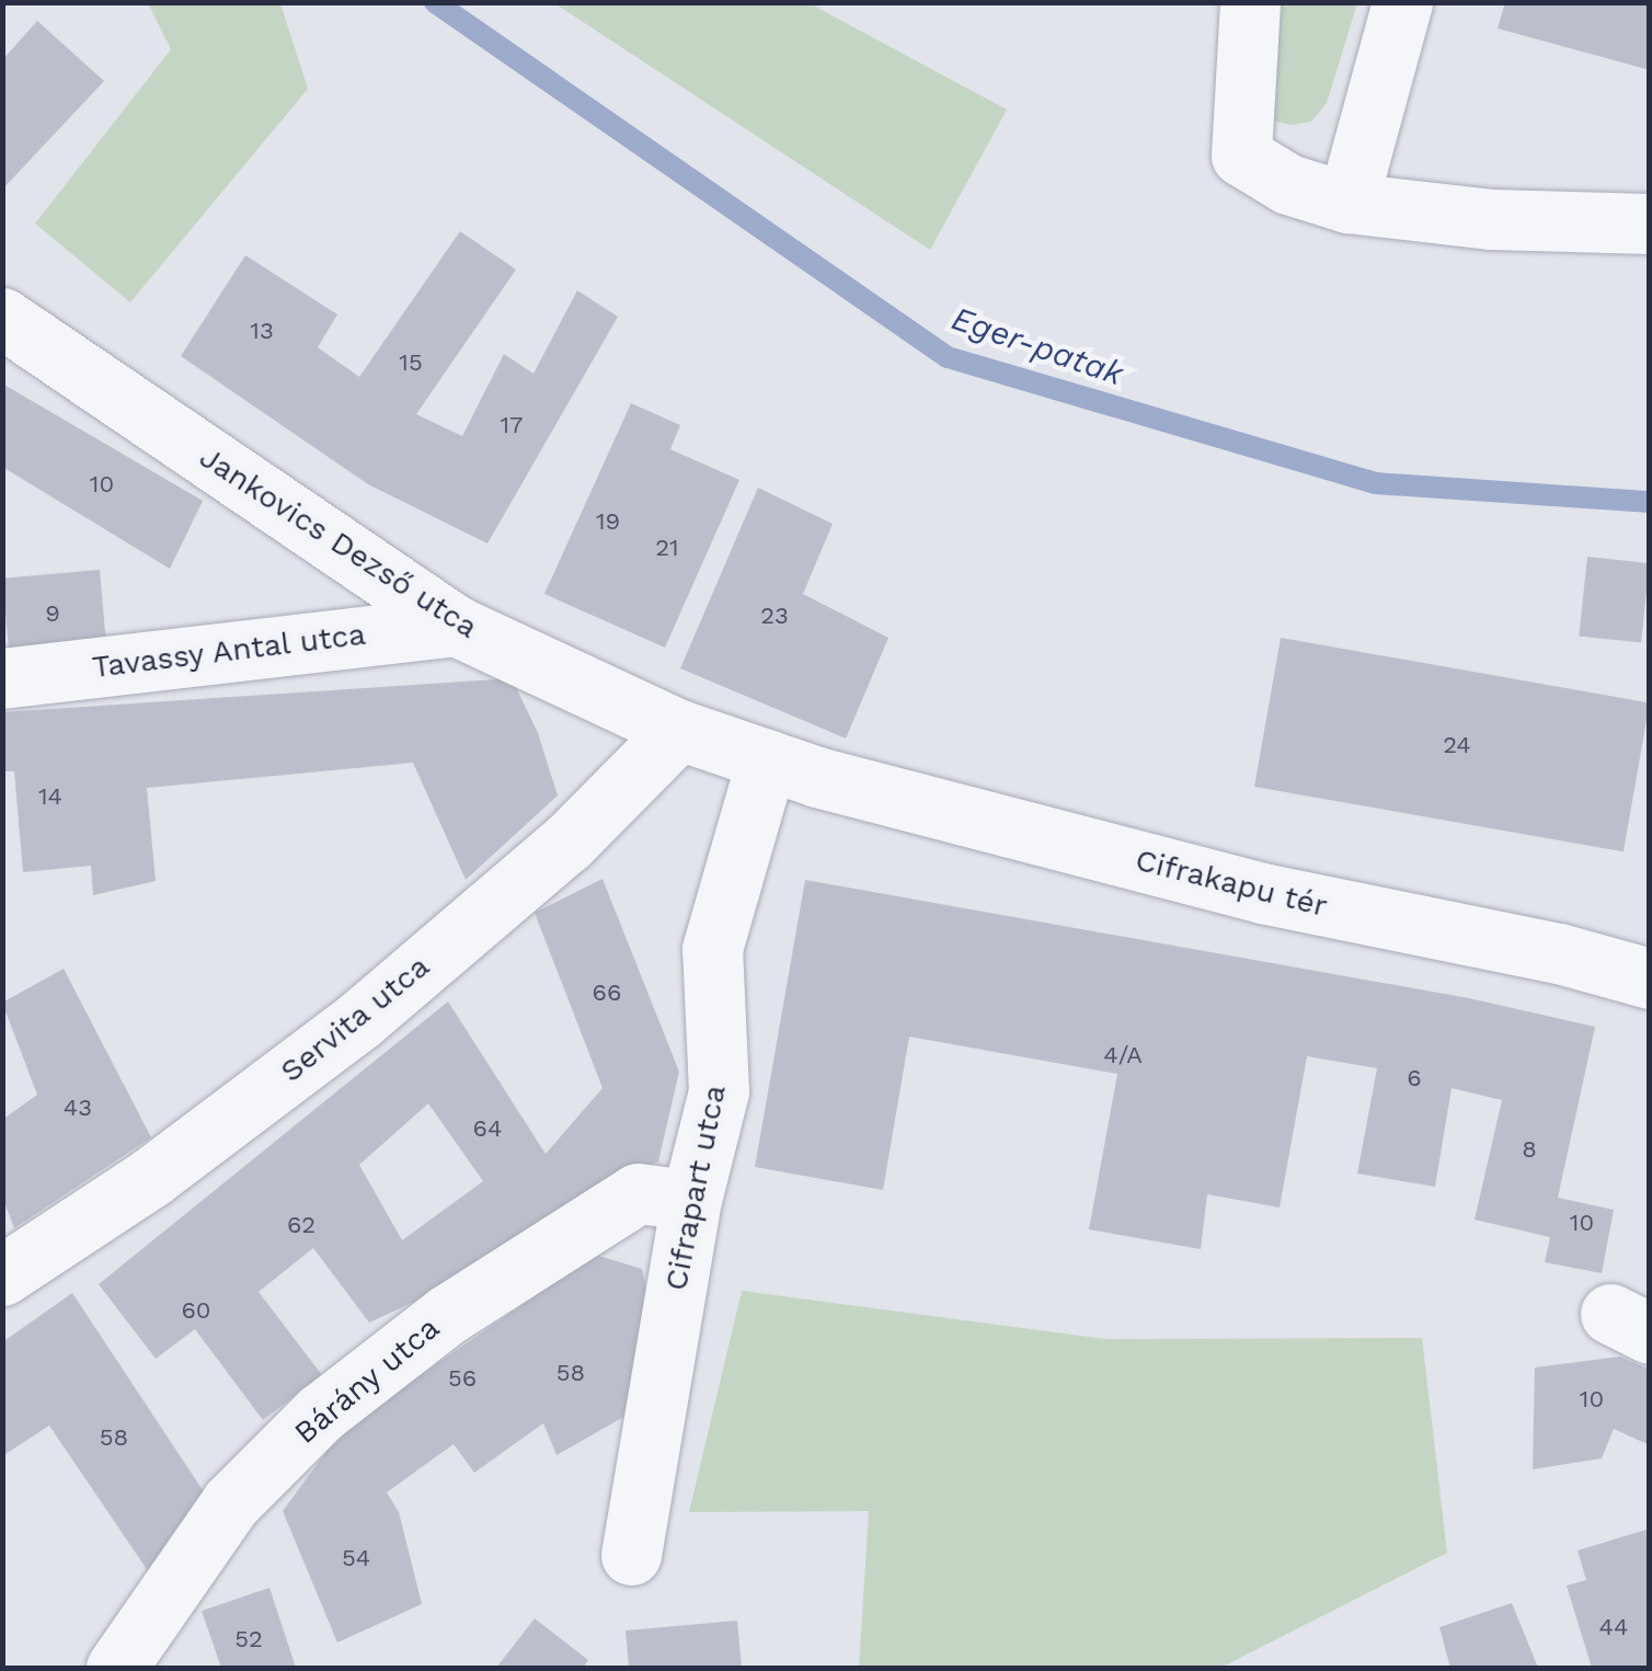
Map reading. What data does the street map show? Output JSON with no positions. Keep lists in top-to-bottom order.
{
  "streets": {
    "street": [
      "Jankovics Dezső utca",
      "Tavassy Antal utca",
      "Cifrakapu tér",
      "Servita utca",
      "Cifrapart utca",
      "Bárány utca"
    ]
  },
  "crossings": [
    ["Jankovics Dezső utca", "Tavassy Antal utca"],
    ["Jankovics Dezső utca", "Cifrakapu tér"],
    ["Jankovics Dezső utca", "Servita utca"],
    ["Jankovics Dezső utca", "Cifrapart utca"],
    ["Cifrakapu tér", "Cifrapart utca"],
    ["Cifrapart utca", "Bárány utca"]
  ],
  "water": ["Eger-patak"],
  "house_numbers": [
    "13",
    "15",
    "17",
    "10",
    "19",
    "21",
    "9",
    "23",
    "24",
    "14",
    "66",
    "4/A",
    "6",
    "43",
    "64",
    "8",
    "10",
    "62",
    "60",
    "58",
    "56",
    "10",
    "58",
    "54",
    "44",
    "52"
  ]
}
